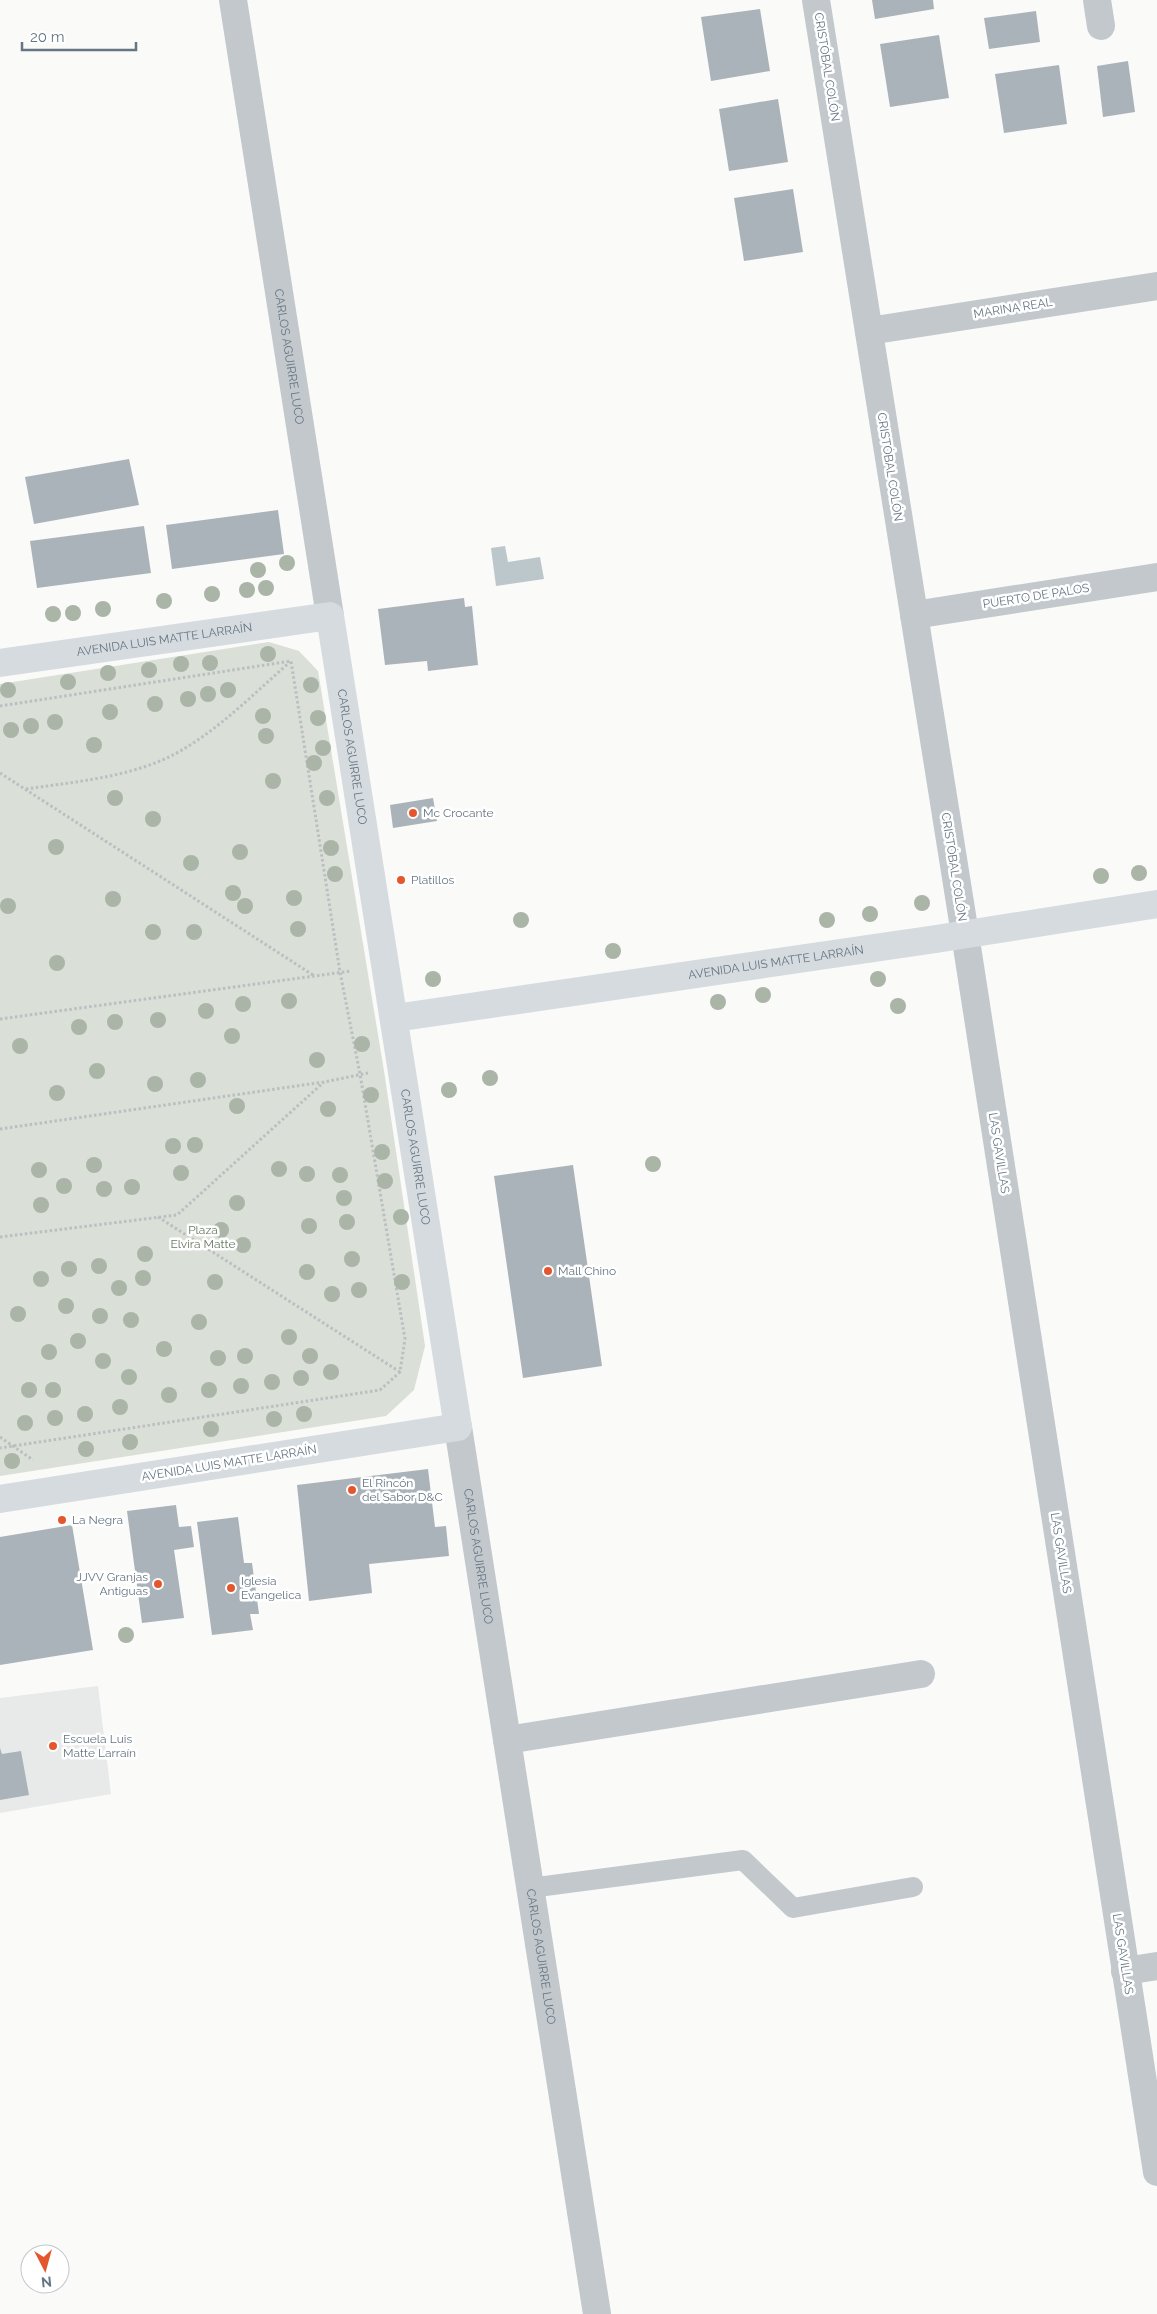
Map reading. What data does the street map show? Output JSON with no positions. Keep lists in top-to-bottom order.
{
  "streets": {
    "street": [
      "CRISTÓBAL COLÓN",
      "MARINA REAL",
      "CARLOS AGUIRRE LUCO",
      "PUERTO DE PALOS",
      "AVENIDA LUIS MATTE LARRAÍN",
      "LAS GAVILLAS"
    ]
  },
  "crossings": [
    ["CRISTÓBAL COLÓN", "MARINA REAL"],
    ["CRISTÓBAL COLÓN", "PUERTO DE PALOS"],
    ["CRISTÓBAL COLÓN", "AVENIDA LUIS MATTE LARRAÍN"],
    ["CRISTÓBAL COLÓN", "LAS GAVILLAS"],
    ["CARLOS AGUIRRE LUCO", "AVENIDA LUIS MATTE LARRAÍN"],
    ["AVENIDA LUIS MATTE LARRAÍN", "LAS GAVILLAS"]
  ],
  "parks": ["Plaza Elvira Matte"],
  "places": [
    "Mc Crocante",
    "Platillos",
    "Mall Chino",
    "El Rincón del Sabor D&C",
    "La Negra",
    "JJVV Granjas Antiguas",
    "Iglesia Evangelica",
    "Escuela Luis Matte Larraín"
  ],
  "scale_bar": "20 m",
  "north": "bottom"
}
